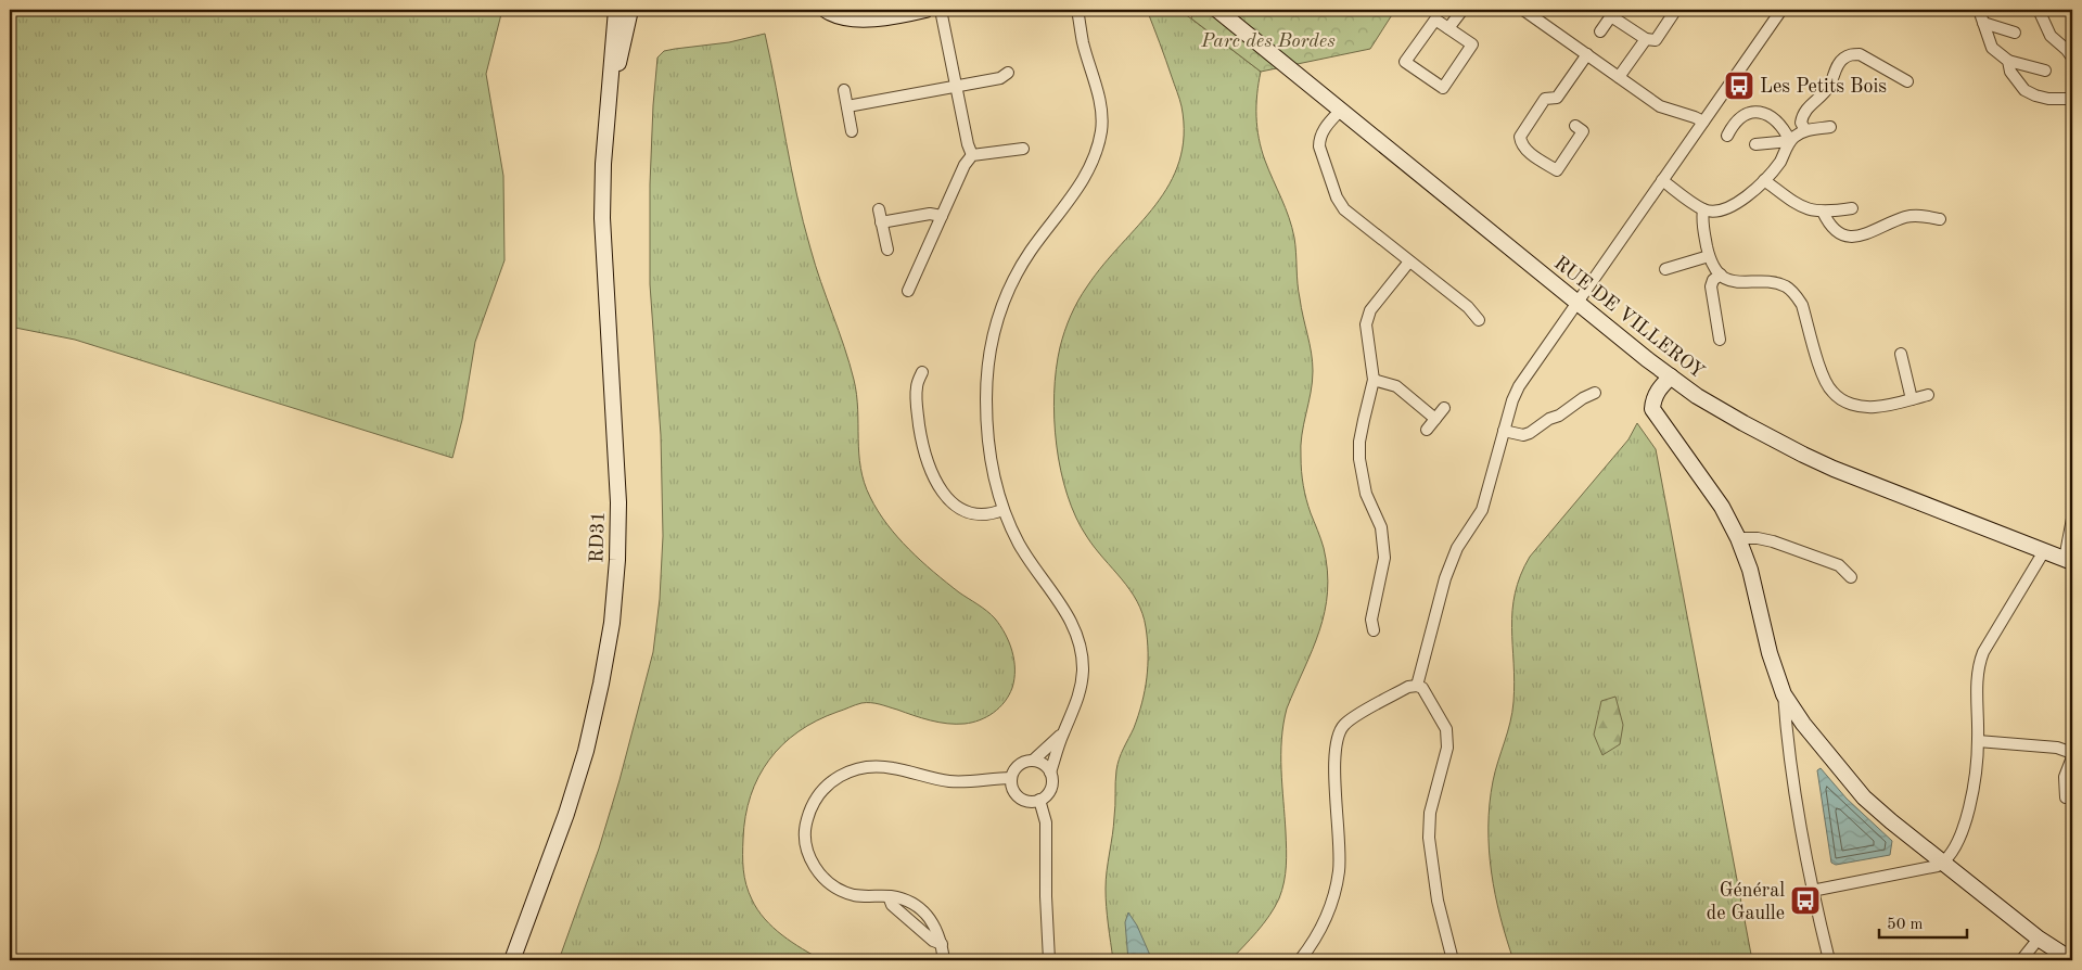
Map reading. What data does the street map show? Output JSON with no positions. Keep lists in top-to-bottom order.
{
  "streets": {
    "street": ["RUE DE VILLEROY", "RD31"]
  },
  "parks": ["Parc des Bordes"],
  "places": {
    "bus stop": ["Les Petits Bois", "Général de Gaulle"]
  },
  "scale_bar": "50 m"
}
